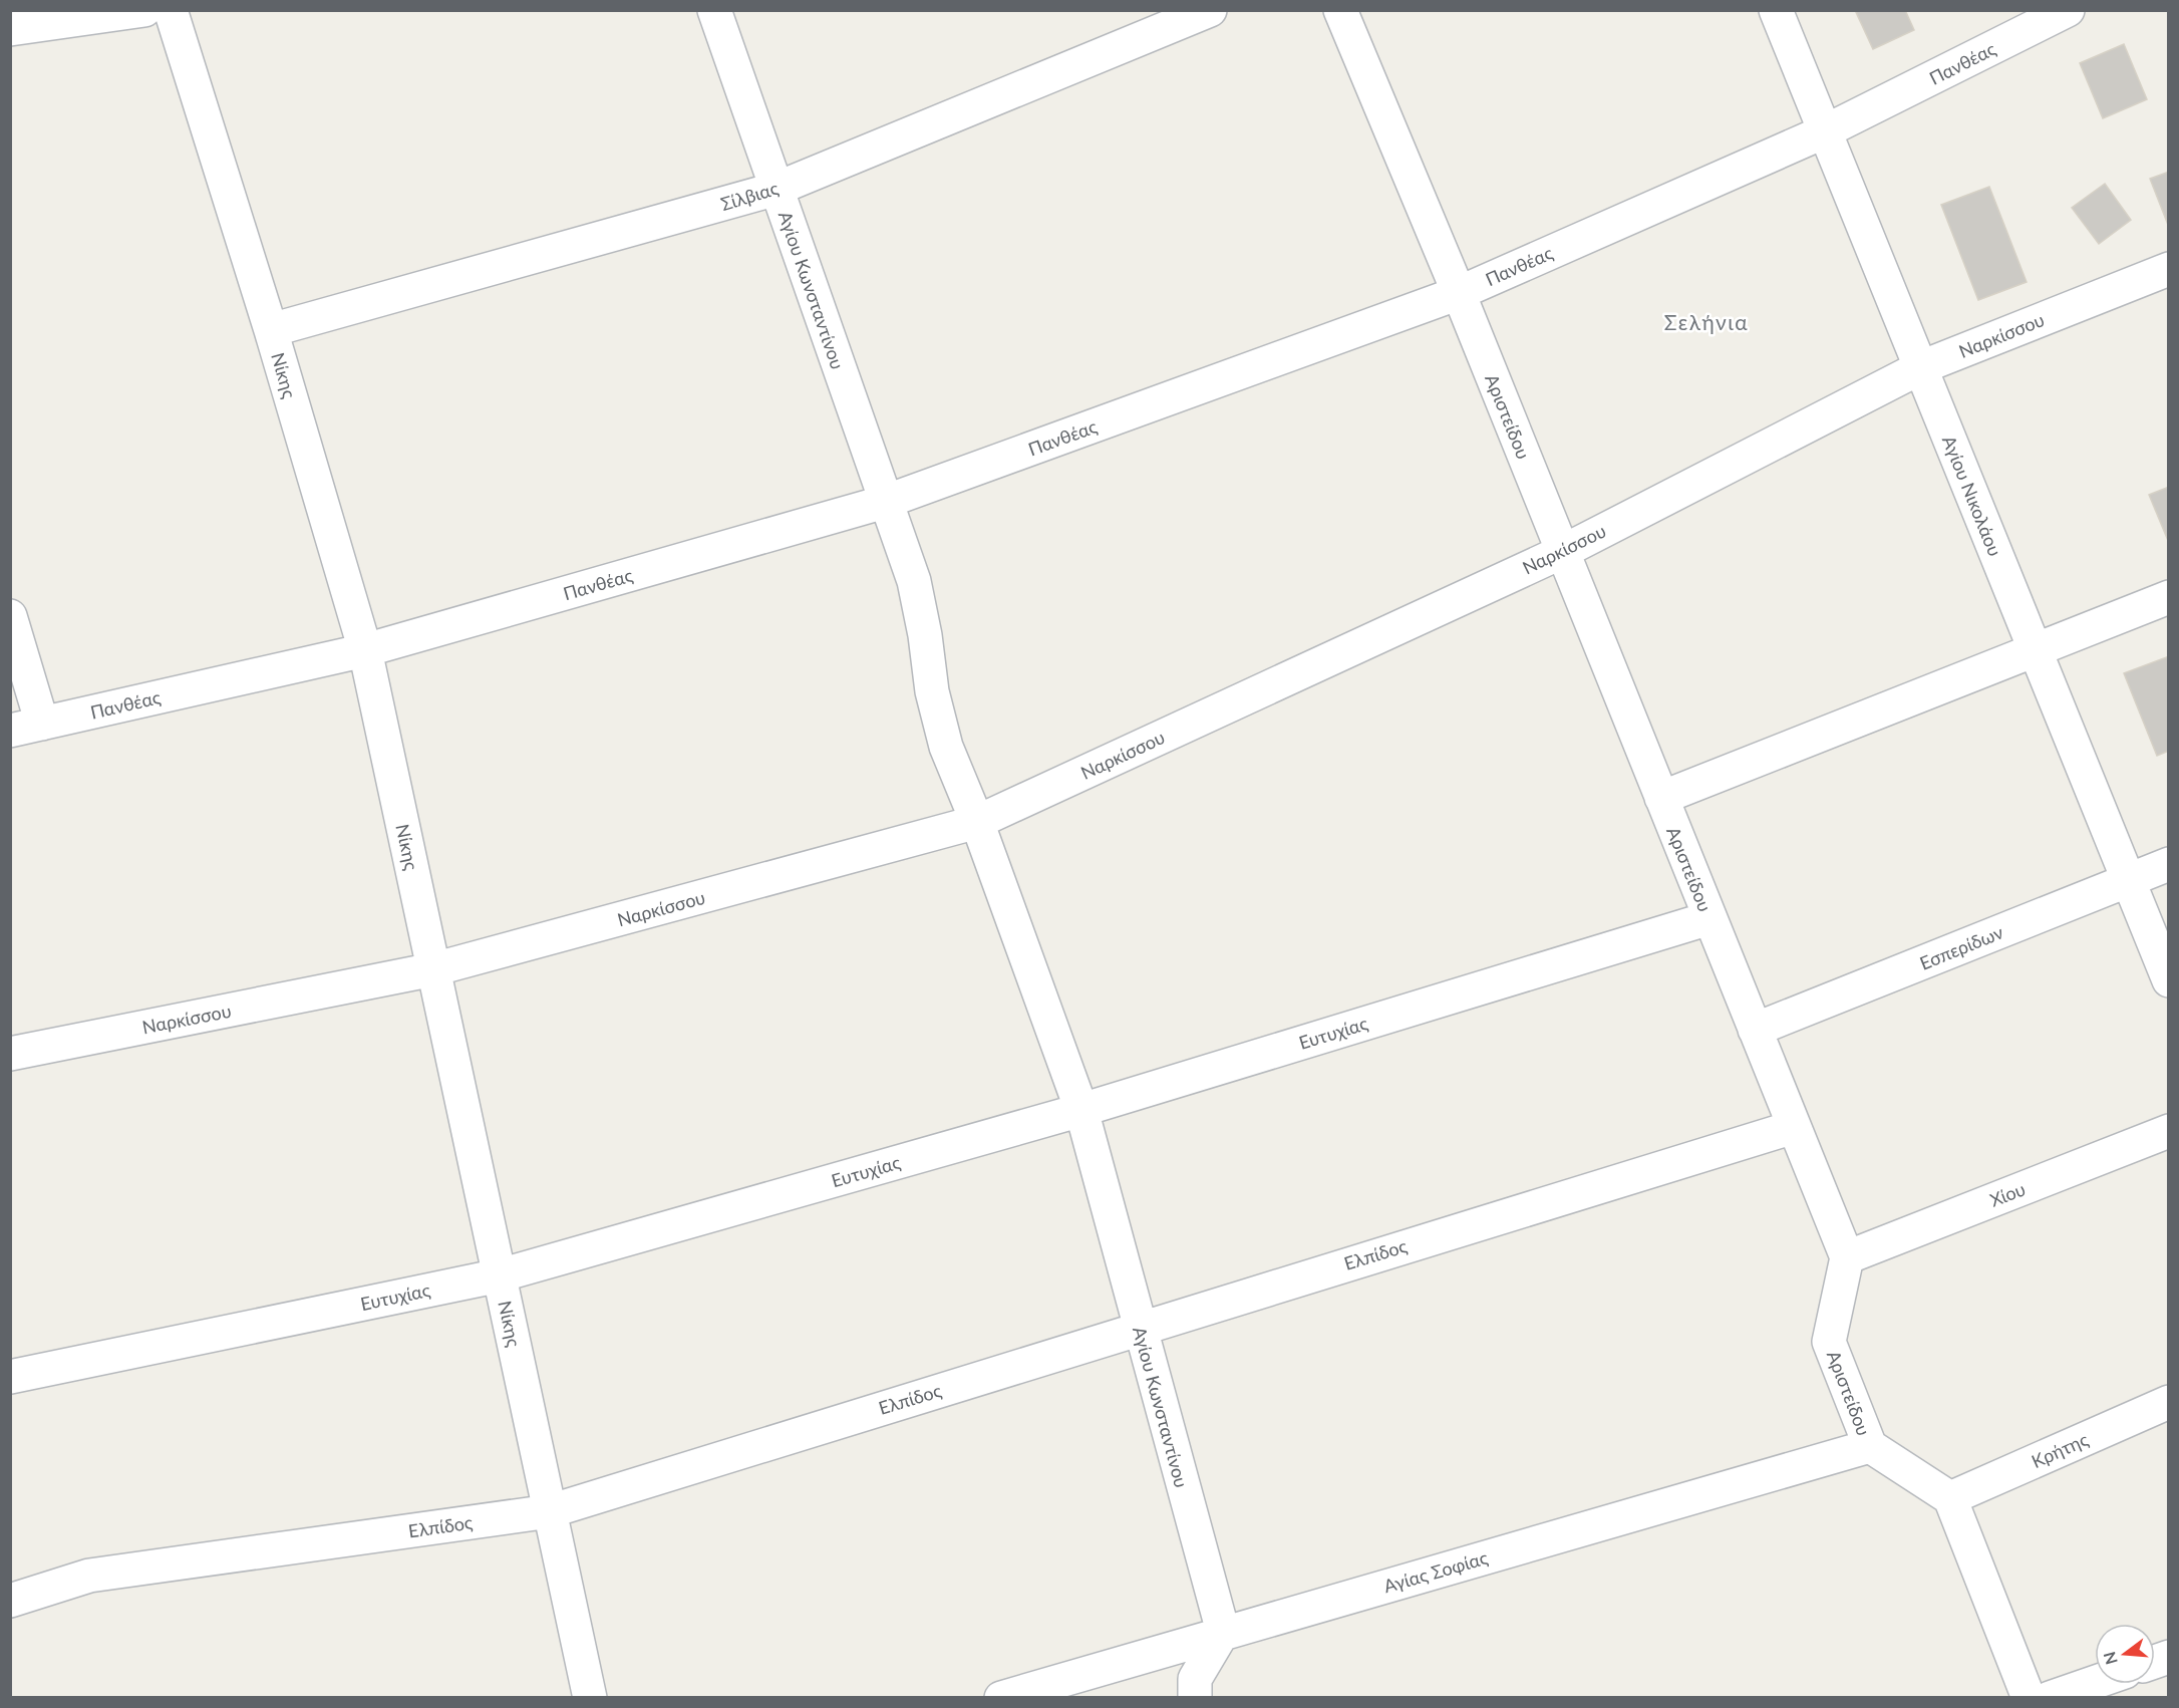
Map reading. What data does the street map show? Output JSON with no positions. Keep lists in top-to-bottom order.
{
  "streets": {
    "street": [
      "Πανθέας",
      "Σίλβιας",
      "Αγίου Κωνσταντίνου",
      "Ναρκίσσου",
      "Νίκης",
      "Αριστείδου",
      "Αγίου Νικολάου",
      "Εσπερίδων",
      "Ευτυχίας",
      "Χίου",
      "Ελπίδος",
      "Κρήτης",
      "Αγίας Σοφίας"
    ]
  },
  "crossings": [
    ["Πανθέας", "Αγίου Κωνσταντίνου"],
    ["Πανθέας", "Νίκης"],
    ["Πανθέας", "Αριστείδου"],
    ["Πανθέας", "Αγίου Νικολάου"],
    ["Σίλβιας", "Αγίου Κωνσταντίνου"],
    ["Σίλβιας", "Νίκης"],
    ["Αγίου Κωνσταντίνου", "Ναρκίσσου"],
    ["Αγίου Κωνσταντίνου", "Ευτυχίας"],
    ["Αγίου Κωνσταντίνου", "Ελπίδος"],
    ["Αγίου Κωνσταντίνου", "Αγίας Σοφίας"],
    ["Ναρκίσσου", "Νίκης"],
    ["Ναρκίσσου", "Αριστείδου"],
    ["Ναρκίσσου", "Αγίου Νικολάου"],
    ["Νίκης", "Ευτυχίας"],
    ["Νίκης", "Ελπίδος"],
    ["Αριστείδου", "Εσπερίδων"],
    ["Αριστείδου", "Ευτυχίας"],
    ["Αριστείδου", "Χίου"],
    ["Αριστείδου", "Ελπίδος"],
    ["Αριστείδου", "Κρήτης"],
    ["Αριστείδου", "Αγίας Σοφίας"],
    ["Αγίου Νικολάου", "Εσπερίδων"]
  ],
  "districts": ["Σελήνια"],
  "north": "left"
}
